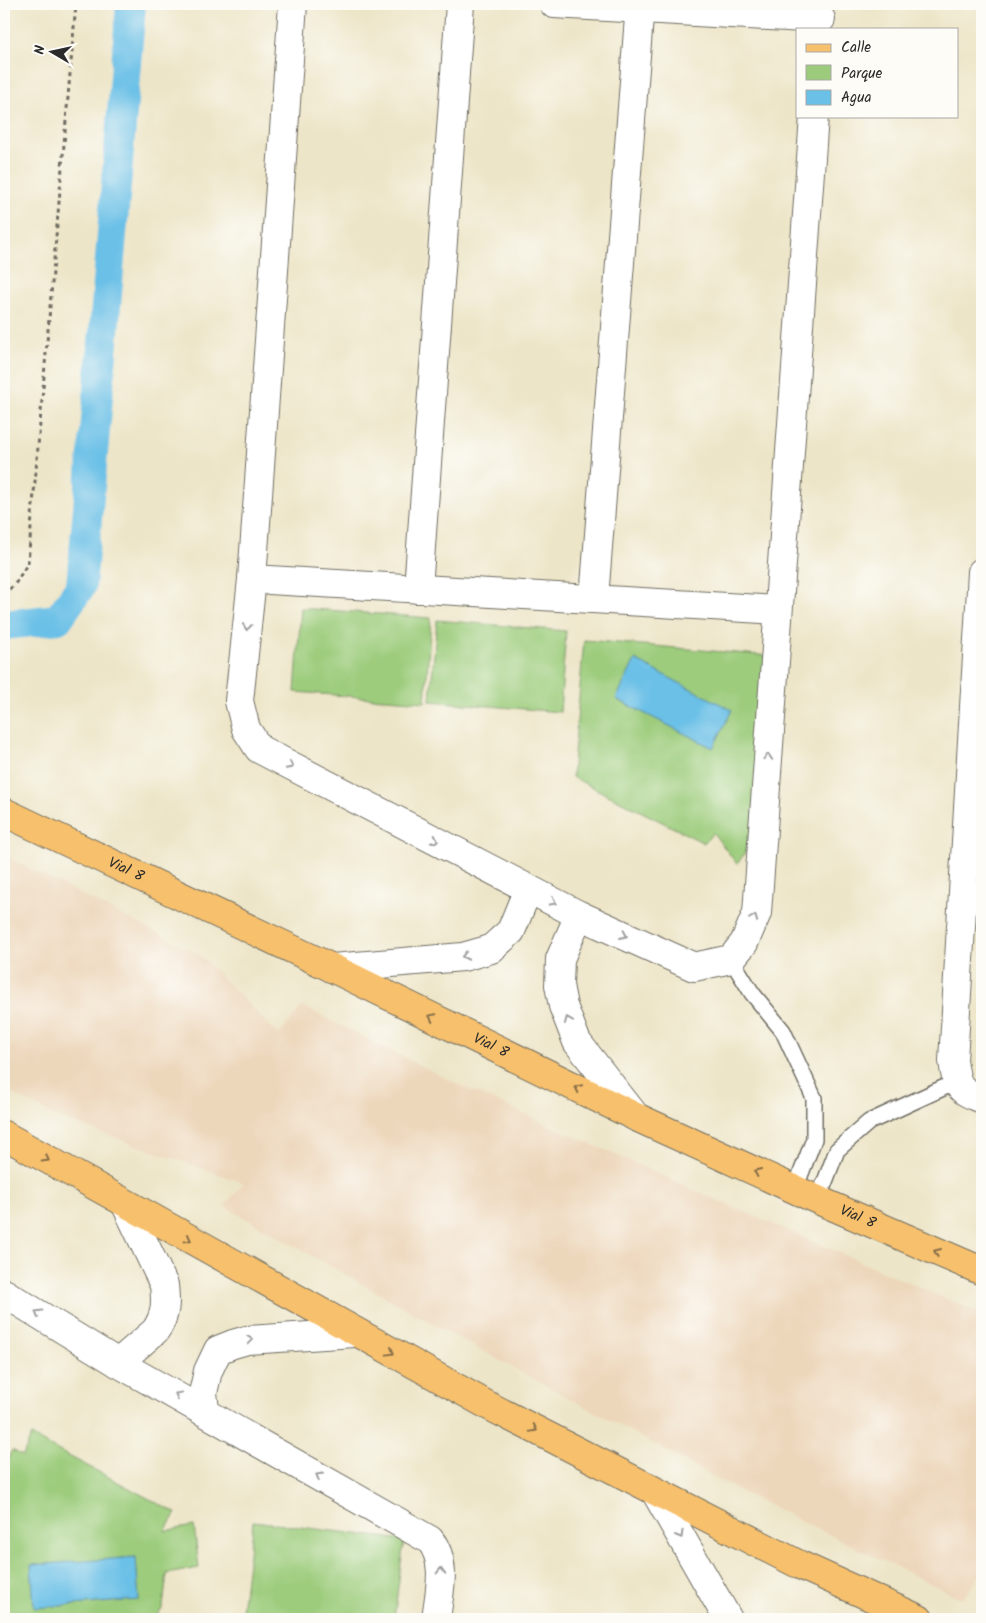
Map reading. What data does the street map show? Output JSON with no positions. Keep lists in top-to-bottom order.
{
  "streets": {
    "main road": ["Vial 8"]
  },
  "one_way": ["Vial 8"],
  "legend": ["Calle", "Parque", "Agua"],
  "north": "left"
}
